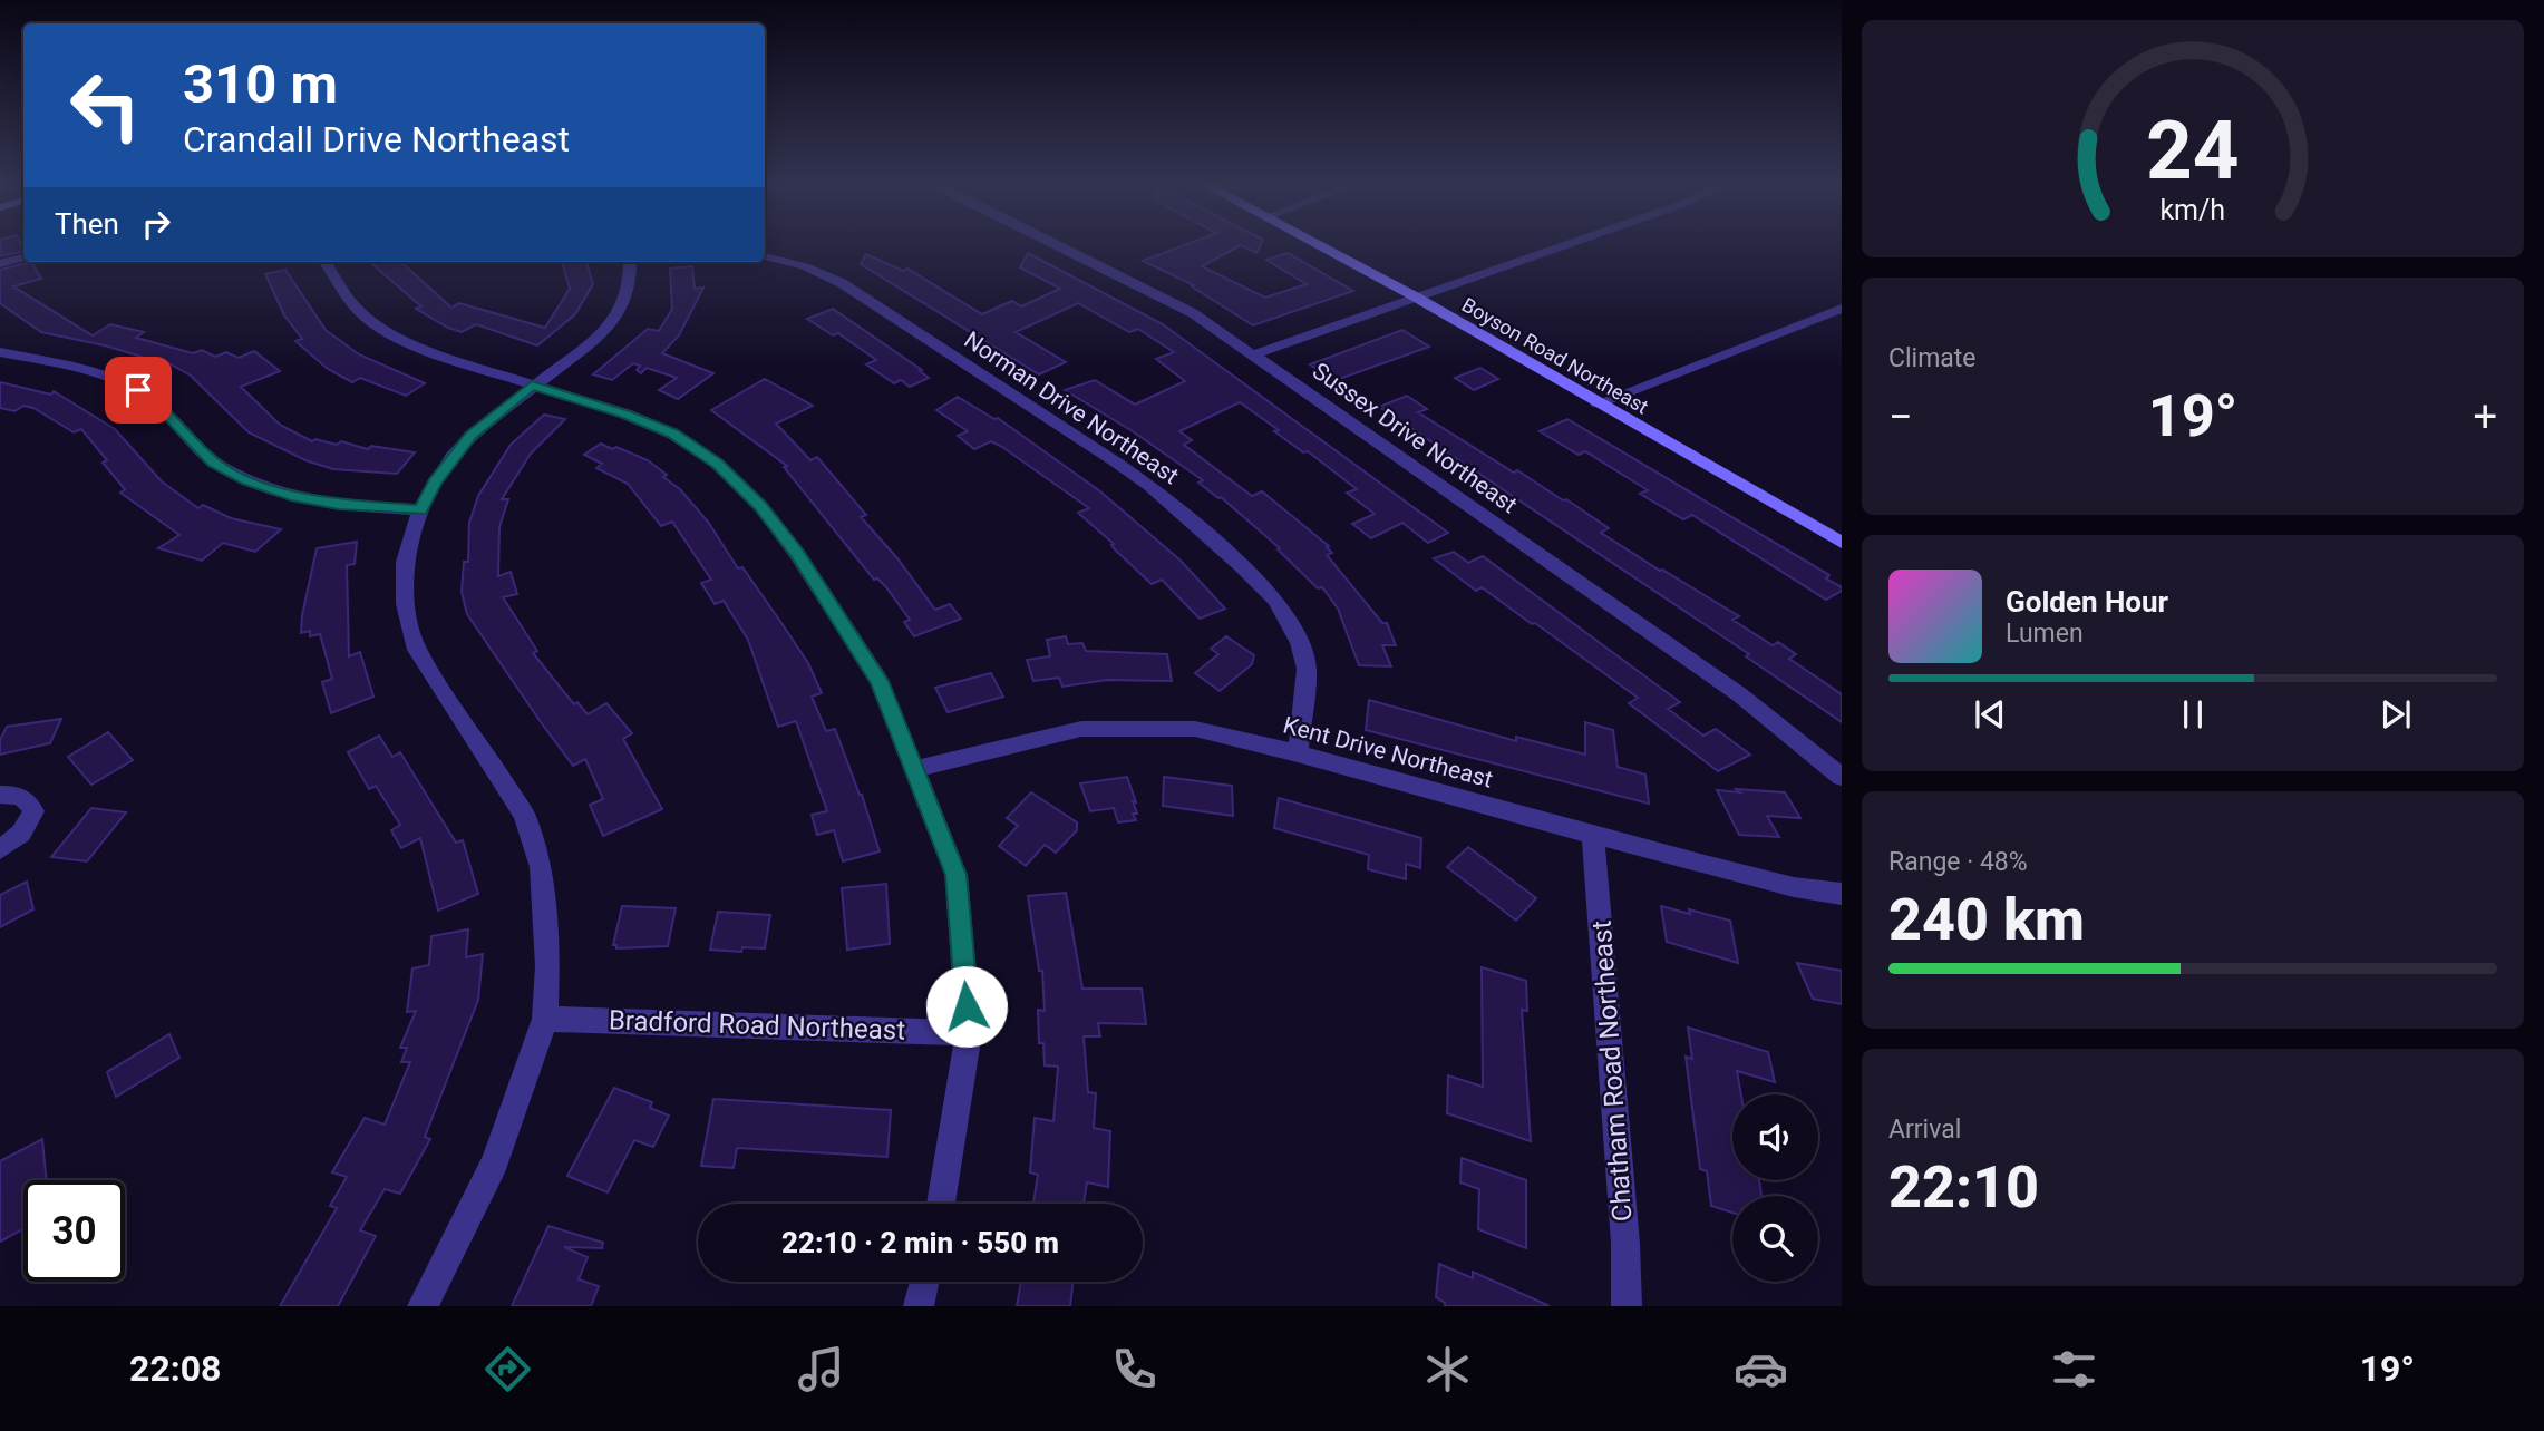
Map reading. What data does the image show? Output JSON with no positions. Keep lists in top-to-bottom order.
{
  "streets": {
    "main road": ["Boyson Road Northeast"],
    "street": [
      "Norman Drive Northeast",
      "Sussex Drive Northeast",
      "Kent Drive Northeast",
      "Bradford Road Northeast",
      "Chatham Road Northeast"
    ]
  },
  "crossings": [
    ["Norman Drive Northeast", "Kent Drive Northeast"],
    ["Kent Drive Northeast", "Chatham Road Northeast"]
  ],
  "page": {
    "turn": ["310 m", "Crandall Drive Northeast"],
    "then": "Then",
    "tile": [
      "Climate",
      ["Range · 48%", "240 km"],
      ["Arrival", "22:10"]
    ],
    "heat": ["−", "19°", "+"],
    "song": ["Golden Hour", "Lumen"],
    "limit": "30",
    "trip": "22:10 · 2 min · 550 m",
    "tabs": ["22:08", "19°"],
    "gauge": ["24", "km/h"]
  }
}
